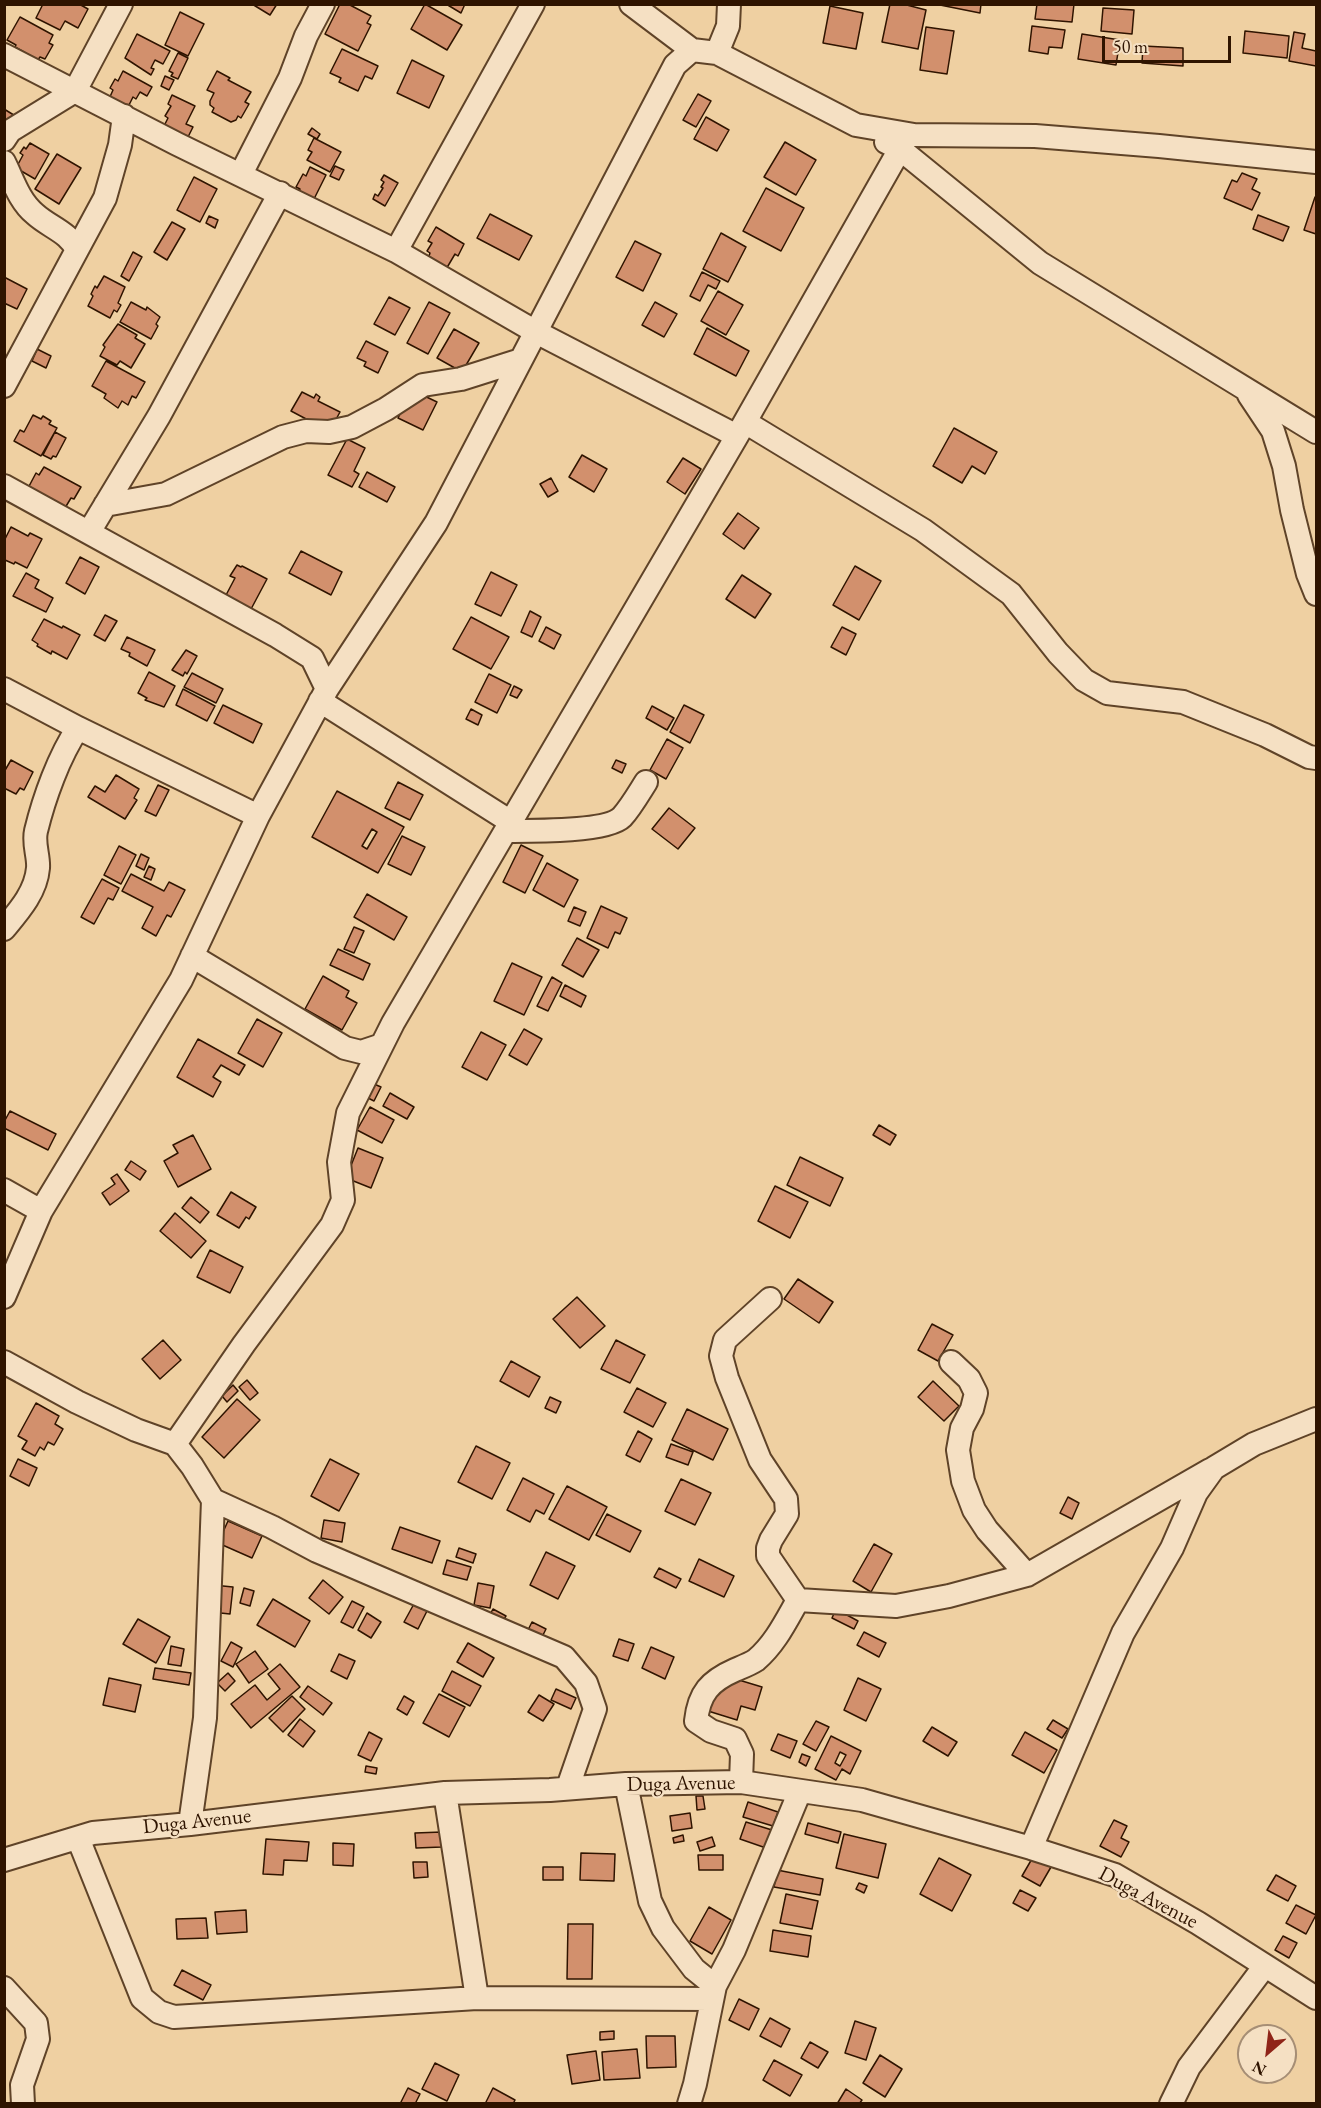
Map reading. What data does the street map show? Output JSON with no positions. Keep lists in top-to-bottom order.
{
  "streets": {
    "street": ["Duga Avenue"]
  },
  "scale_bar": "50 m",
  "north": "bottom left"
}
